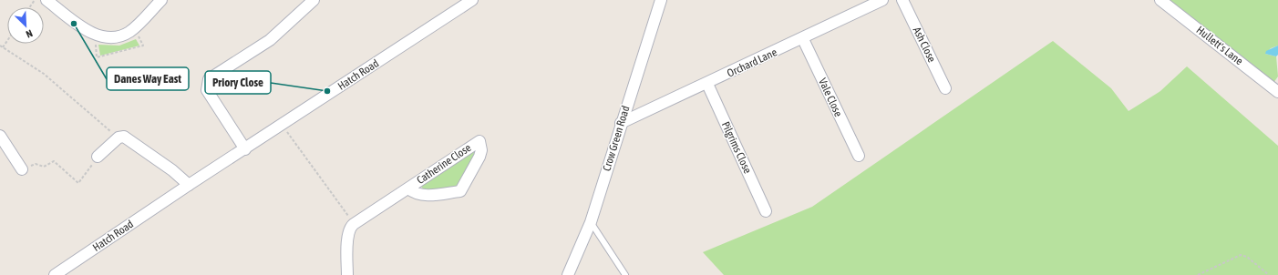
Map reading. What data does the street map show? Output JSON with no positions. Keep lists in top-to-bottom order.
{
  "streets": {
    "street": [
      "Ash Close",
      "Hullett's Lane",
      "Orchard Lane",
      "Hatch Road",
      "Vale Close",
      "Crow Green Road",
      "Pilgrims Close",
      "Catherine Close"
    ]
  },
  "crossings": [
    ["Orchard Lane", "Vale Close"],
    ["Orchard Lane", "Crow Green Road"],
    ["Orchard Lane", "Pilgrims Close"]
  ],
  "places": ["Danes Way East", "Priory Close"],
  "north": "bottom right"
}
